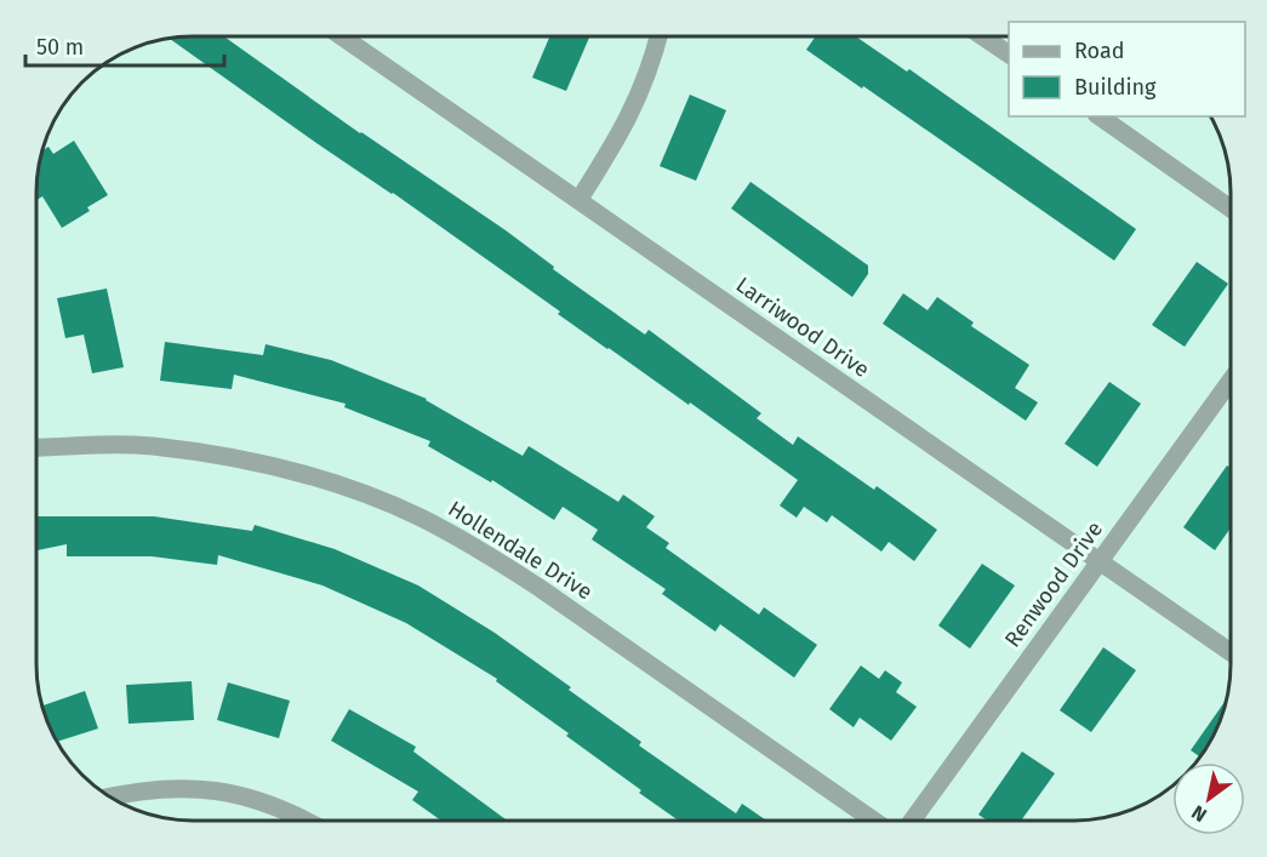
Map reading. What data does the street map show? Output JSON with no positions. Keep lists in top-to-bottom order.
{
  "streets": {
    "street": ["Larriwood Drive", "Hollendale Drive", "Renwood Drive"]
  },
  "crossings": [
    ["Larriwood Drive", "Renwood Drive"]
  ],
  "legend": ["Road", "Building"],
  "scale_bar": "50 m",
  "north": "bottom left"
}
